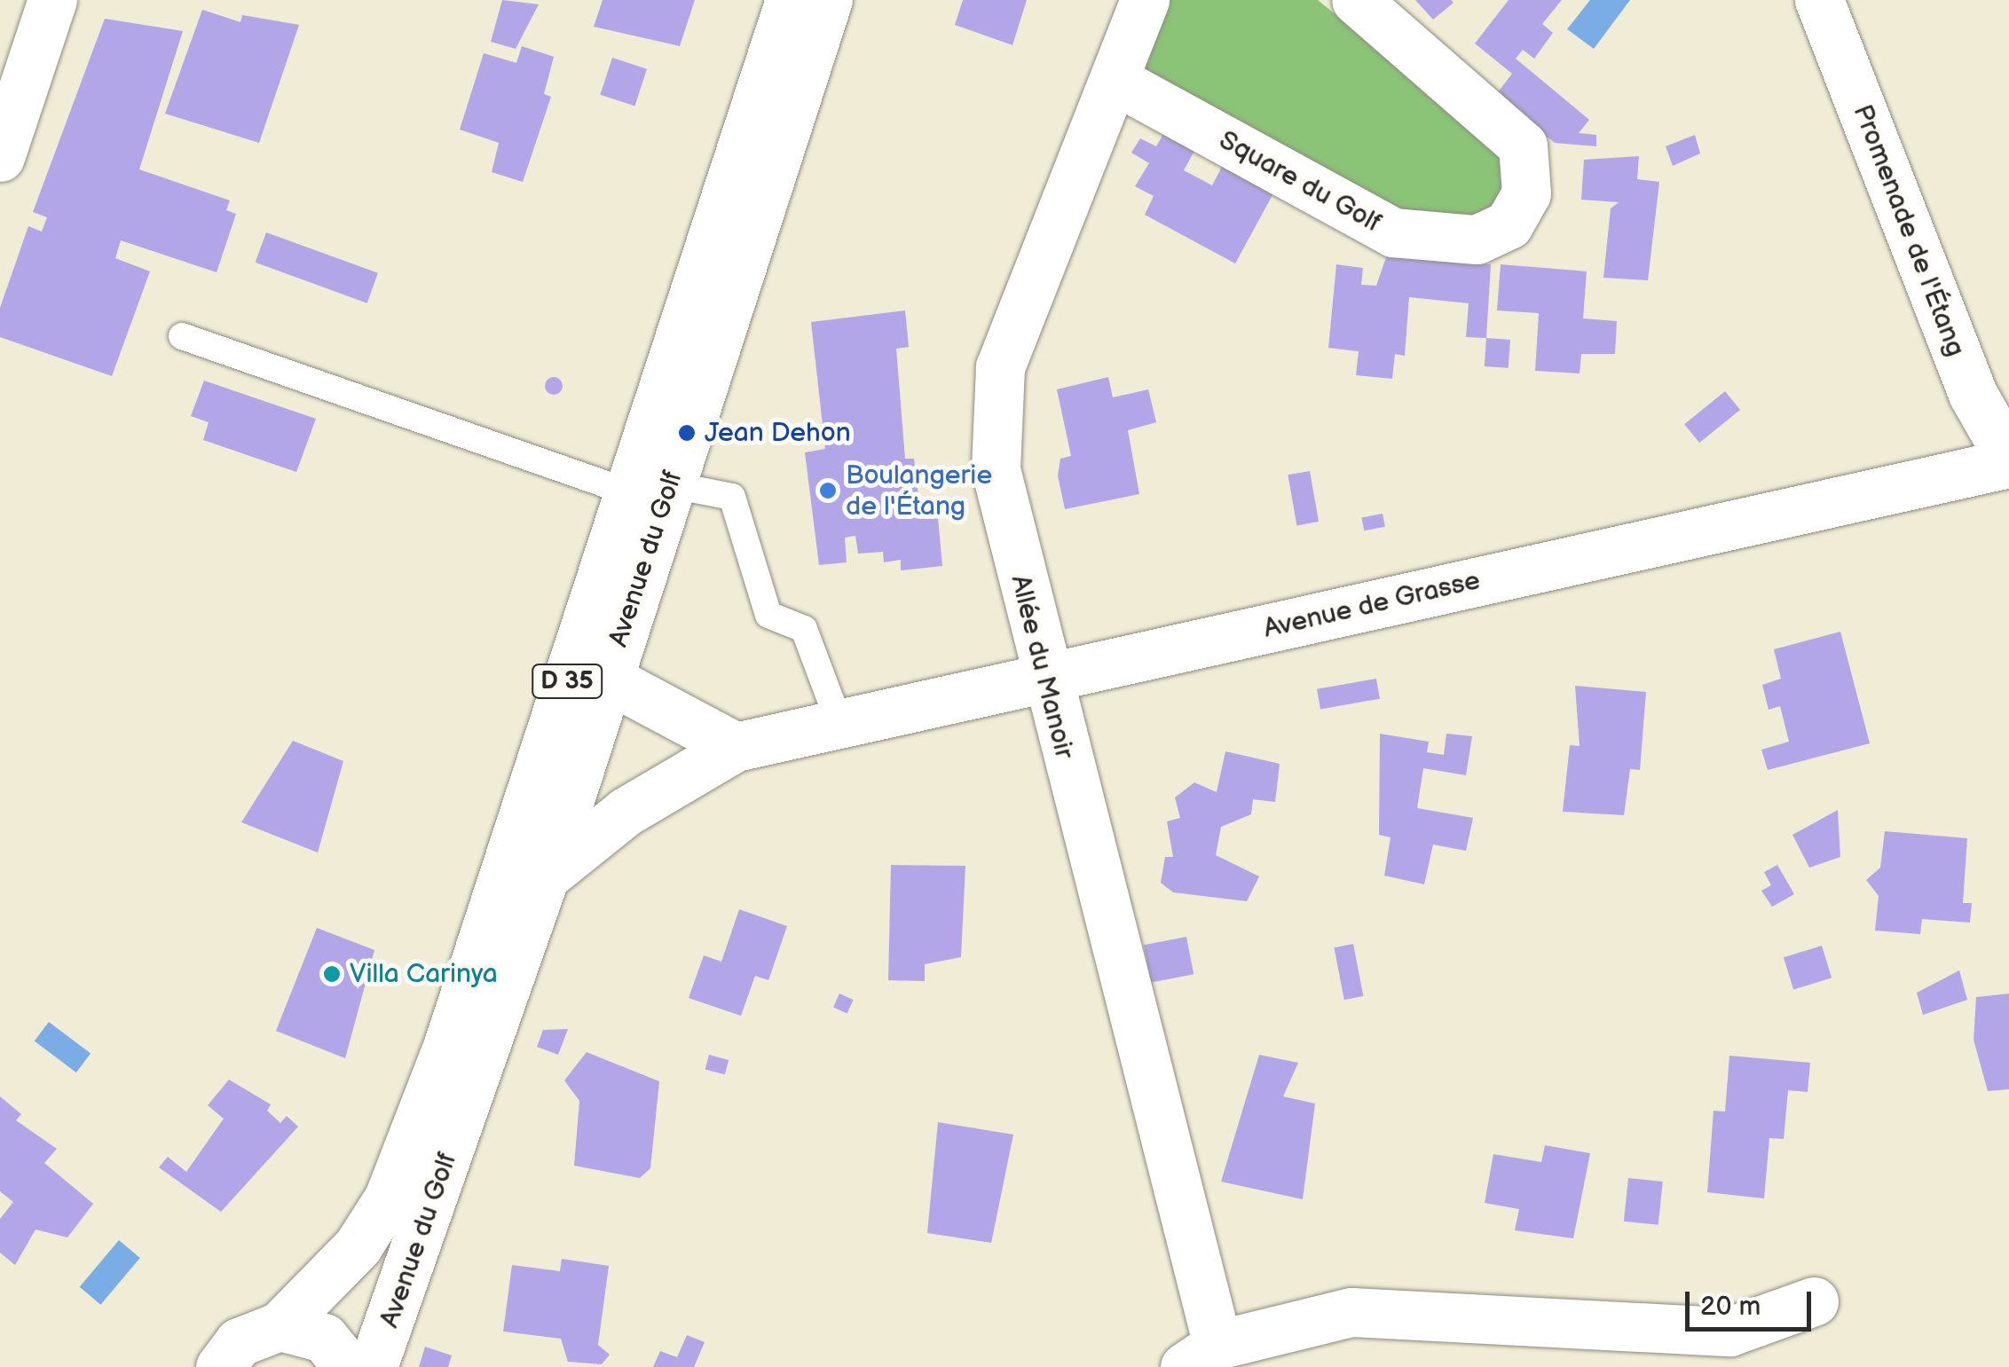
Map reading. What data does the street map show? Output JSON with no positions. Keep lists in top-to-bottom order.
{
  "streets": {
    "street": [
      "Square du Golf",
      "Promenade de l'Étang",
      "Avenue du Golf",
      "Avenue de Grasse",
      "Allée du Manoir",
      "D 35"
    ]
  },
  "crossings": [
    ["Square du Golf", "Allée du Manoir"],
    ["Promenade de l'Étang", "Avenue de Grasse"],
    ["Avenue du Golf", "Avenue de Grasse"],
    ["Avenue de Grasse", "Allée du Manoir"]
  ],
  "places": ["Jean Dehon", "Boulangerie de l'Étang", "Villa Carinya"],
  "scale_bar": "20 m"
}
